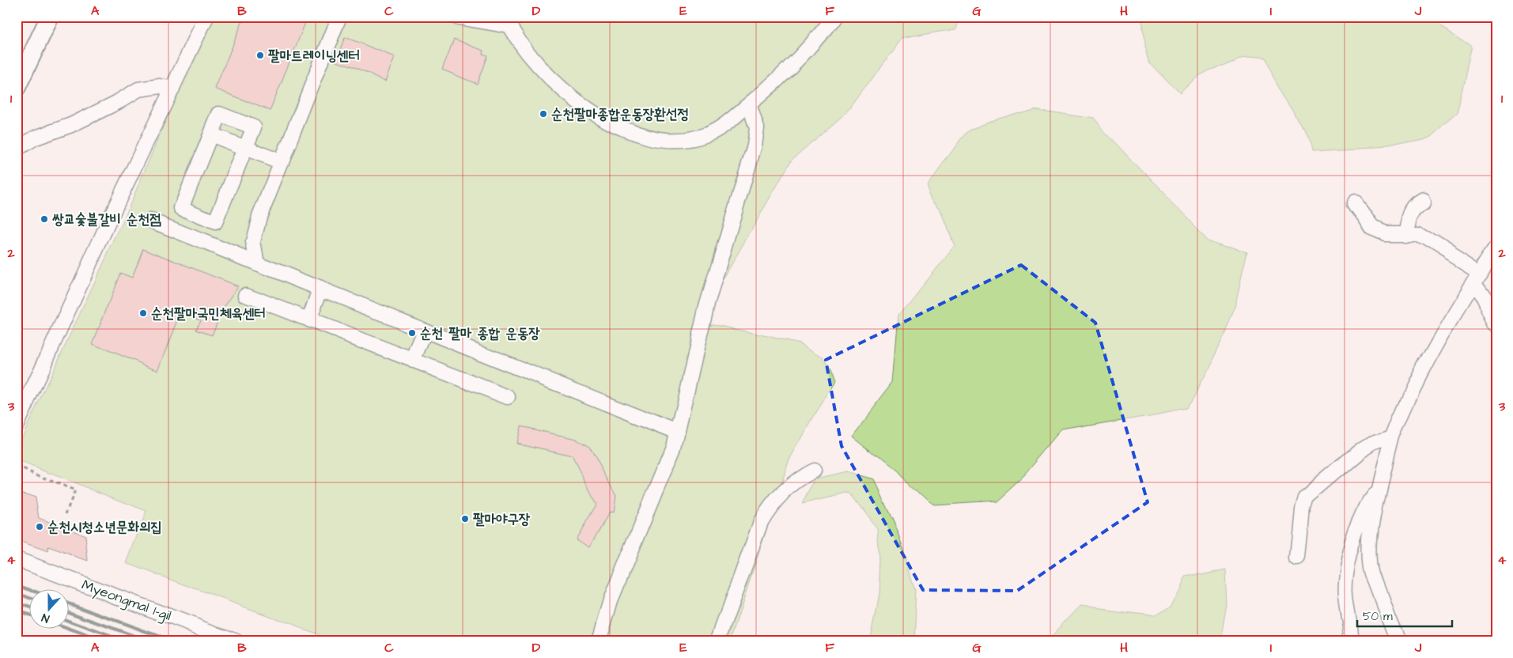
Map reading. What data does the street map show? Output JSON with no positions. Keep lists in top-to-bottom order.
{
  "streets": {
    "street": ["Myeongmal 1-gil"]
  },
  "places": [
    "팔마트레이닝센터",
    "순천팔마종합운동장환선정",
    "쌍교숯불갈비 순천점",
    "순천팔마국민체육센터",
    "순천 팔마 종합 운동장",
    "팔마야구장",
    "순천시청소년문화의집"
  ],
  "scale_bar": "50 m",
  "north": "bottom",
  "grid": {
    "columns": [
      "A",
      "B",
      "C",
      "D",
      "E",
      "F",
      "G",
      "H",
      "I",
      "J"
    ],
    "rows": [
      "1",
      "2",
      "3",
      "4"
    ]
  }
}
